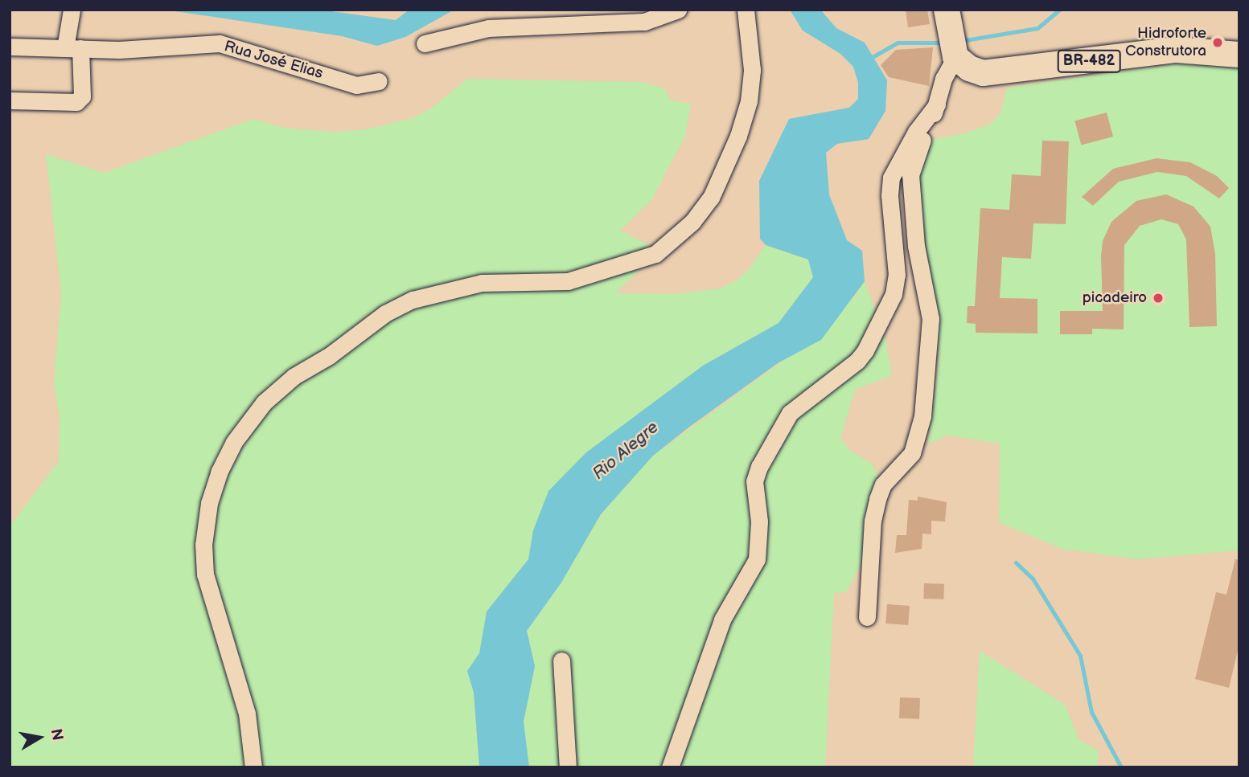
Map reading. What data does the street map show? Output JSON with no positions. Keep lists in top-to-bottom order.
{
  "streets": {
    "highway": ["BR-482"],
    "street": ["Rua José Elias"]
  },
  "water": ["Rio Alegre"],
  "places": ["Hidroforte Construtora", "picadeiro"],
  "north": "right"
}
